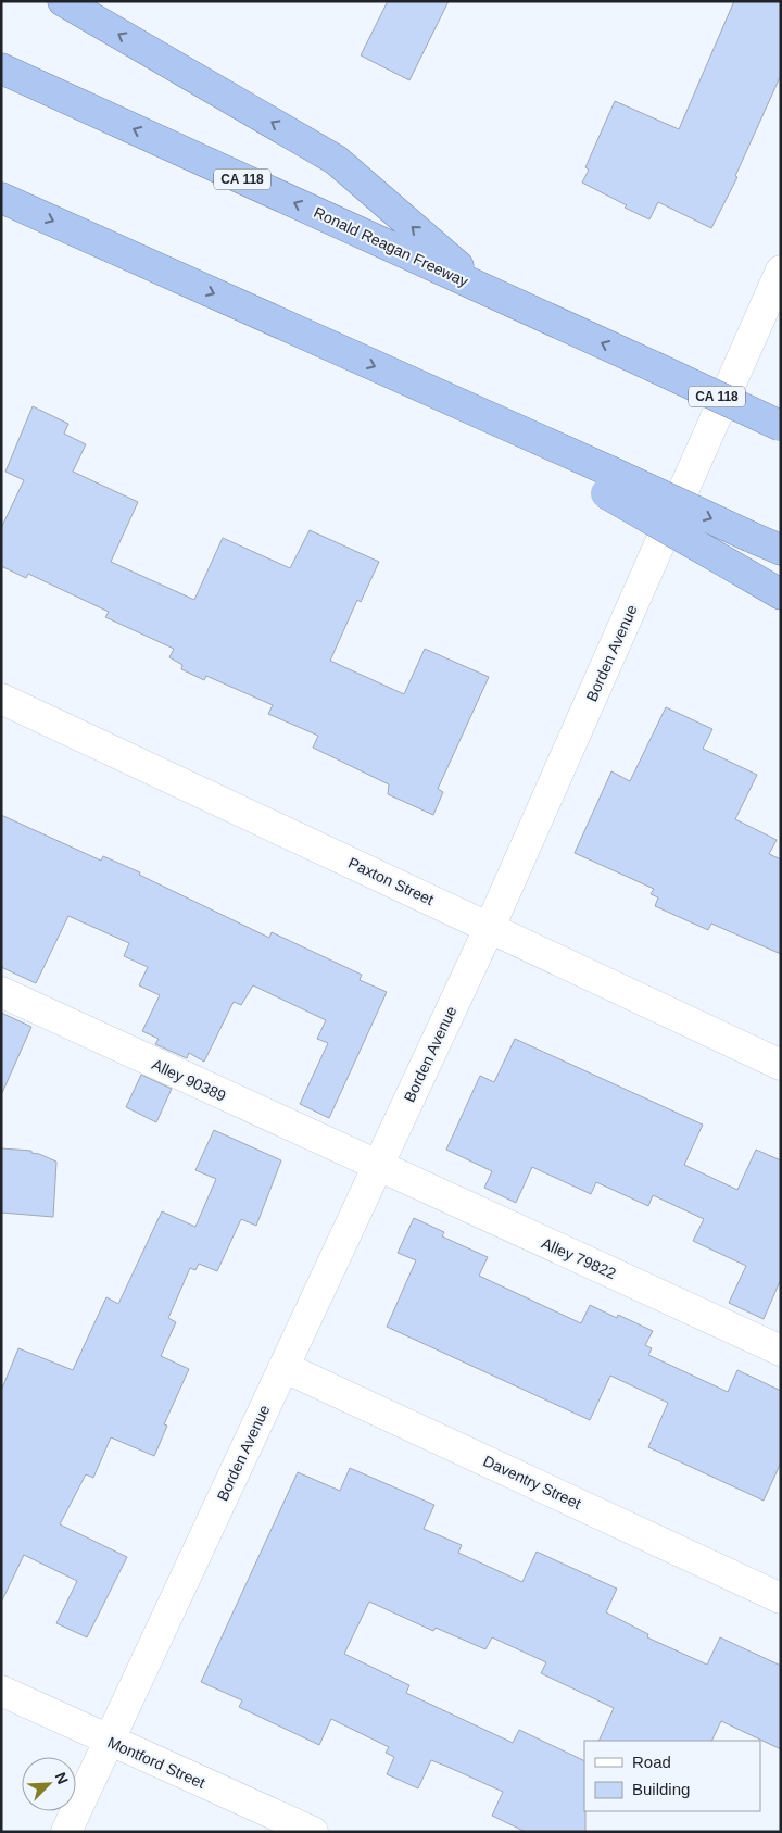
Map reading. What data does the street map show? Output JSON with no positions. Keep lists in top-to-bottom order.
{
  "streets": {
    "highway": ["CA 118", "Ronald Reagan Freeway"],
    "street": [
      "Borden Avenue",
      "Paxton Street",
      "Alley 90389",
      "Alley 79822",
      "Daventry Street",
      "Montford Street"
    ]
  },
  "crossings": [
    ["Borden Avenue", "Paxton Street"],
    ["Borden Avenue", "Alley 90389"],
    ["Borden Avenue", "Alley 79822"],
    ["Borden Avenue", "Daventry Street"],
    ["Borden Avenue", "Montford Street"],
    ["Alley 90389", "Alley 79822"]
  ],
  "legend": ["Road", "Building"],
  "north": "top right"
}
